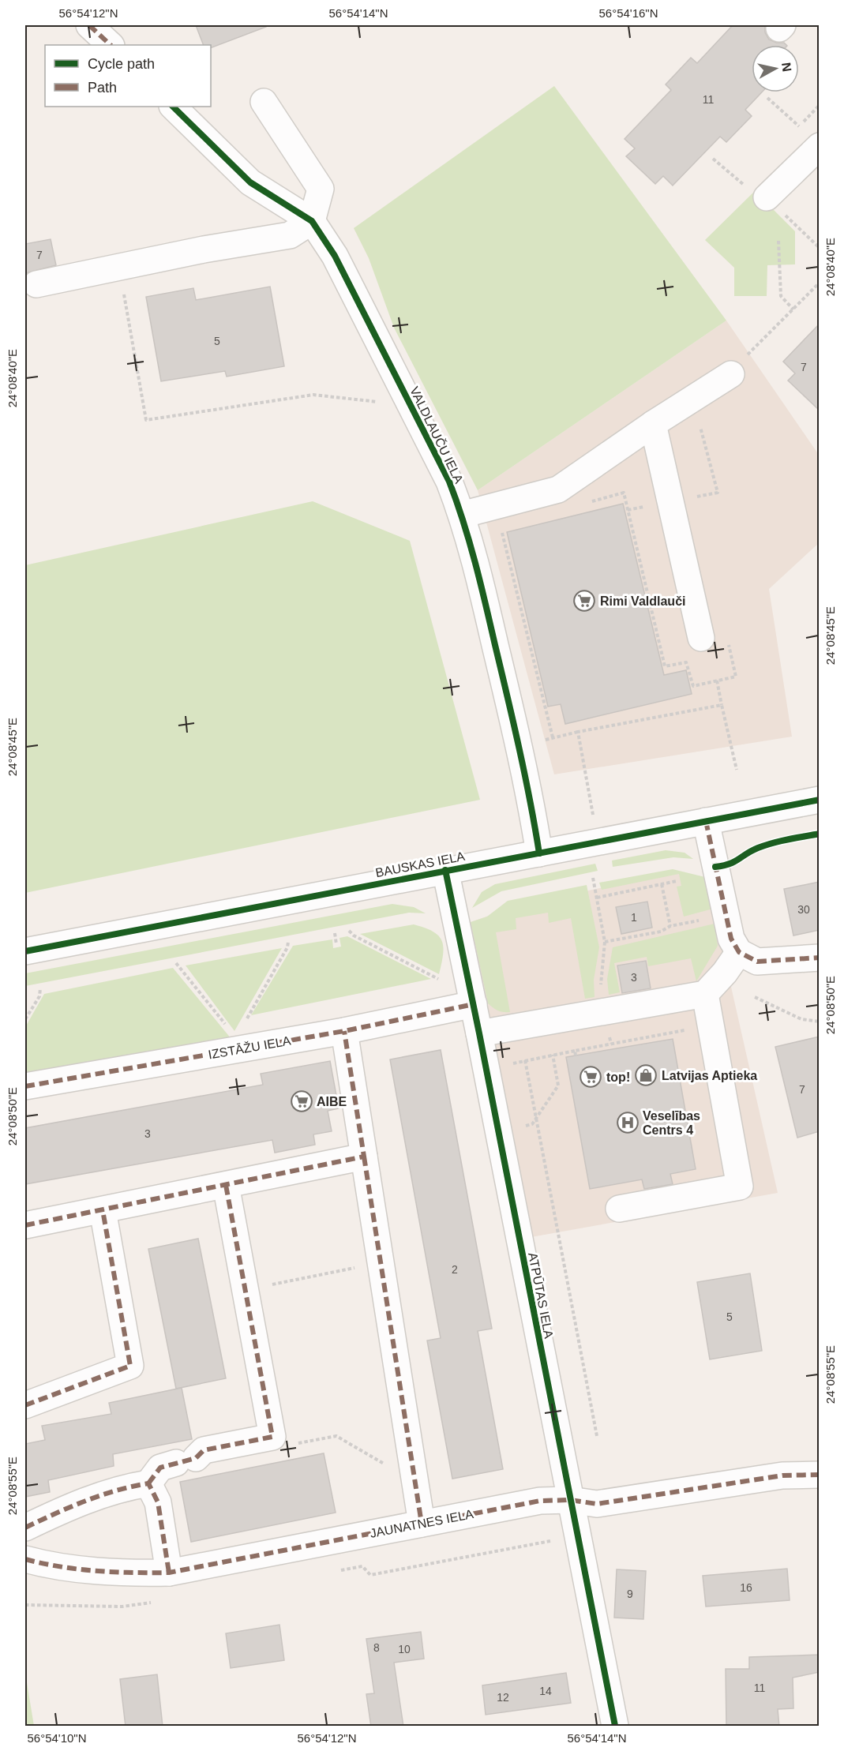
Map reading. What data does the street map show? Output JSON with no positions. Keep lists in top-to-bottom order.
{
  "streets": {
    "street": [
      "VALDLAUČU IELA",
      "BAUSKAS IELA",
      "IZSTĀŽU IELA",
      "ATPŪTAS IELA",
      "JAUNATNES IELA"
    ]
  },
  "crossings": [
    ["VALDLAUČU IELA", "BAUSKAS IELA"],
    ["BAUSKAS IELA", "ATPŪTAS IELA"],
    ["IZSTĀŽU IELA", "ATPŪTAS IELA"],
    ["ATPŪTAS IELA", "JAUNATNES IELA"]
  ],
  "places": {
    "supermarket": ["Rimi Valdlauči", "top!", "AIBE"],
    "shop": ["Latvijas Aptieka"],
    "hospital": ["Veselības Centrs 4"]
  },
  "house_numbers": [
    "11",
    "7",
    "5",
    "7",
    "30",
    "1",
    "3",
    "7",
    "3",
    "2",
    "5",
    "16",
    "9",
    "8",
    "10",
    "11",
    "14",
    "12"
  ],
  "legend": ["Cycle path", "Path"],
  "north": "right",
  "coordinates": [
    "56°54'12\"N",
    "56°54'14\"N",
    "56°54'16\"N",
    "24°08'40\"E",
    "24°08'45\"E",
    "24°08'50\"E",
    "24°08'55\"E",
    "56°54'10\"N"
  ]
}
